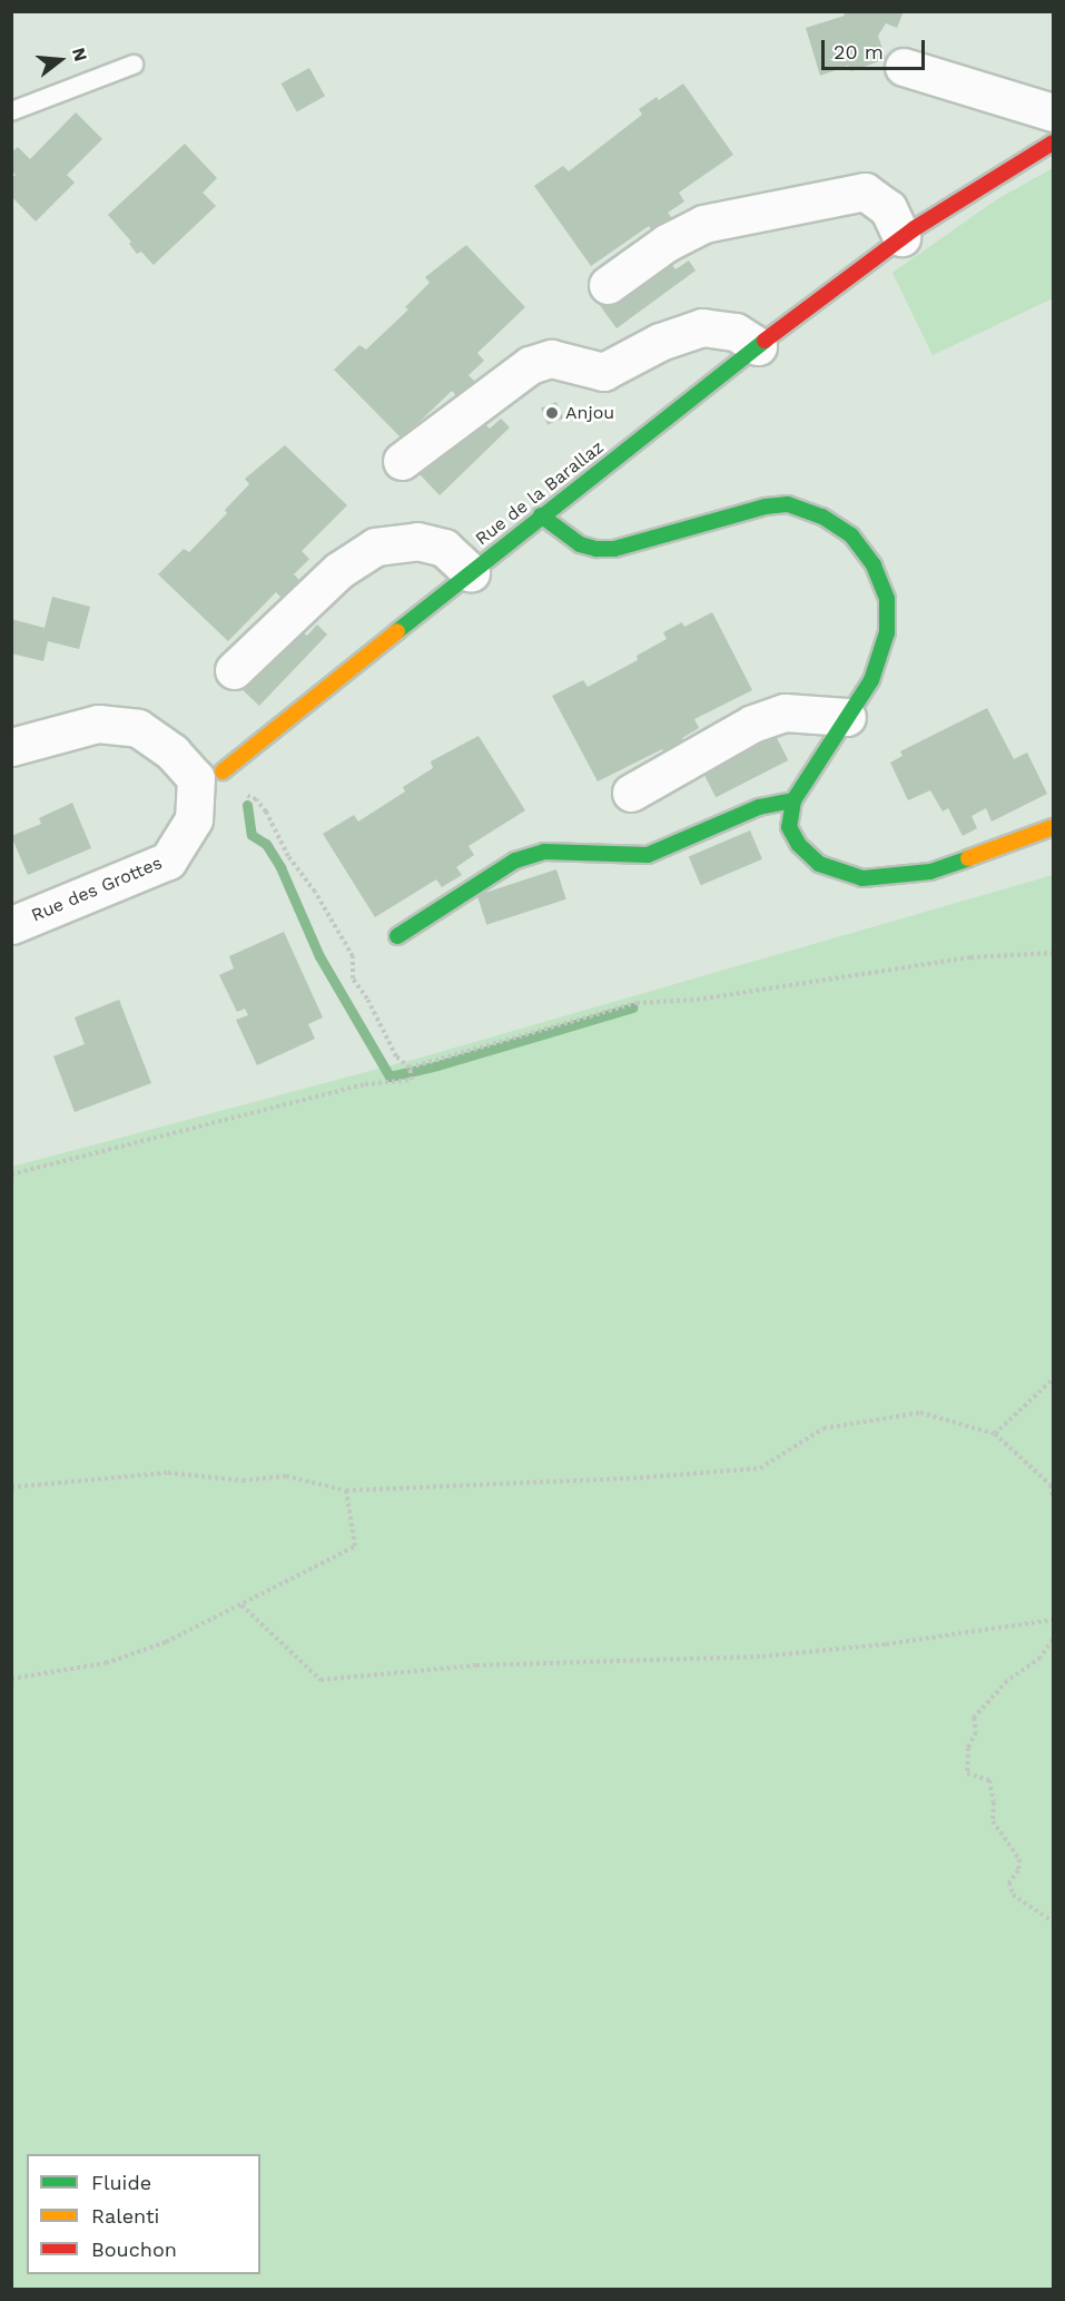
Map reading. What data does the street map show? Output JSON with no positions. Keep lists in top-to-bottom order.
{
  "streets": {
    "street": ["Rue de la Barallaz", "Rue des Grottes"]
  },
  "places": ["Anjou"],
  "legend": ["Fluide", "Ralenti", "Bouchon"],
  "scale_bar": "20 m",
  "north": "right"
}
